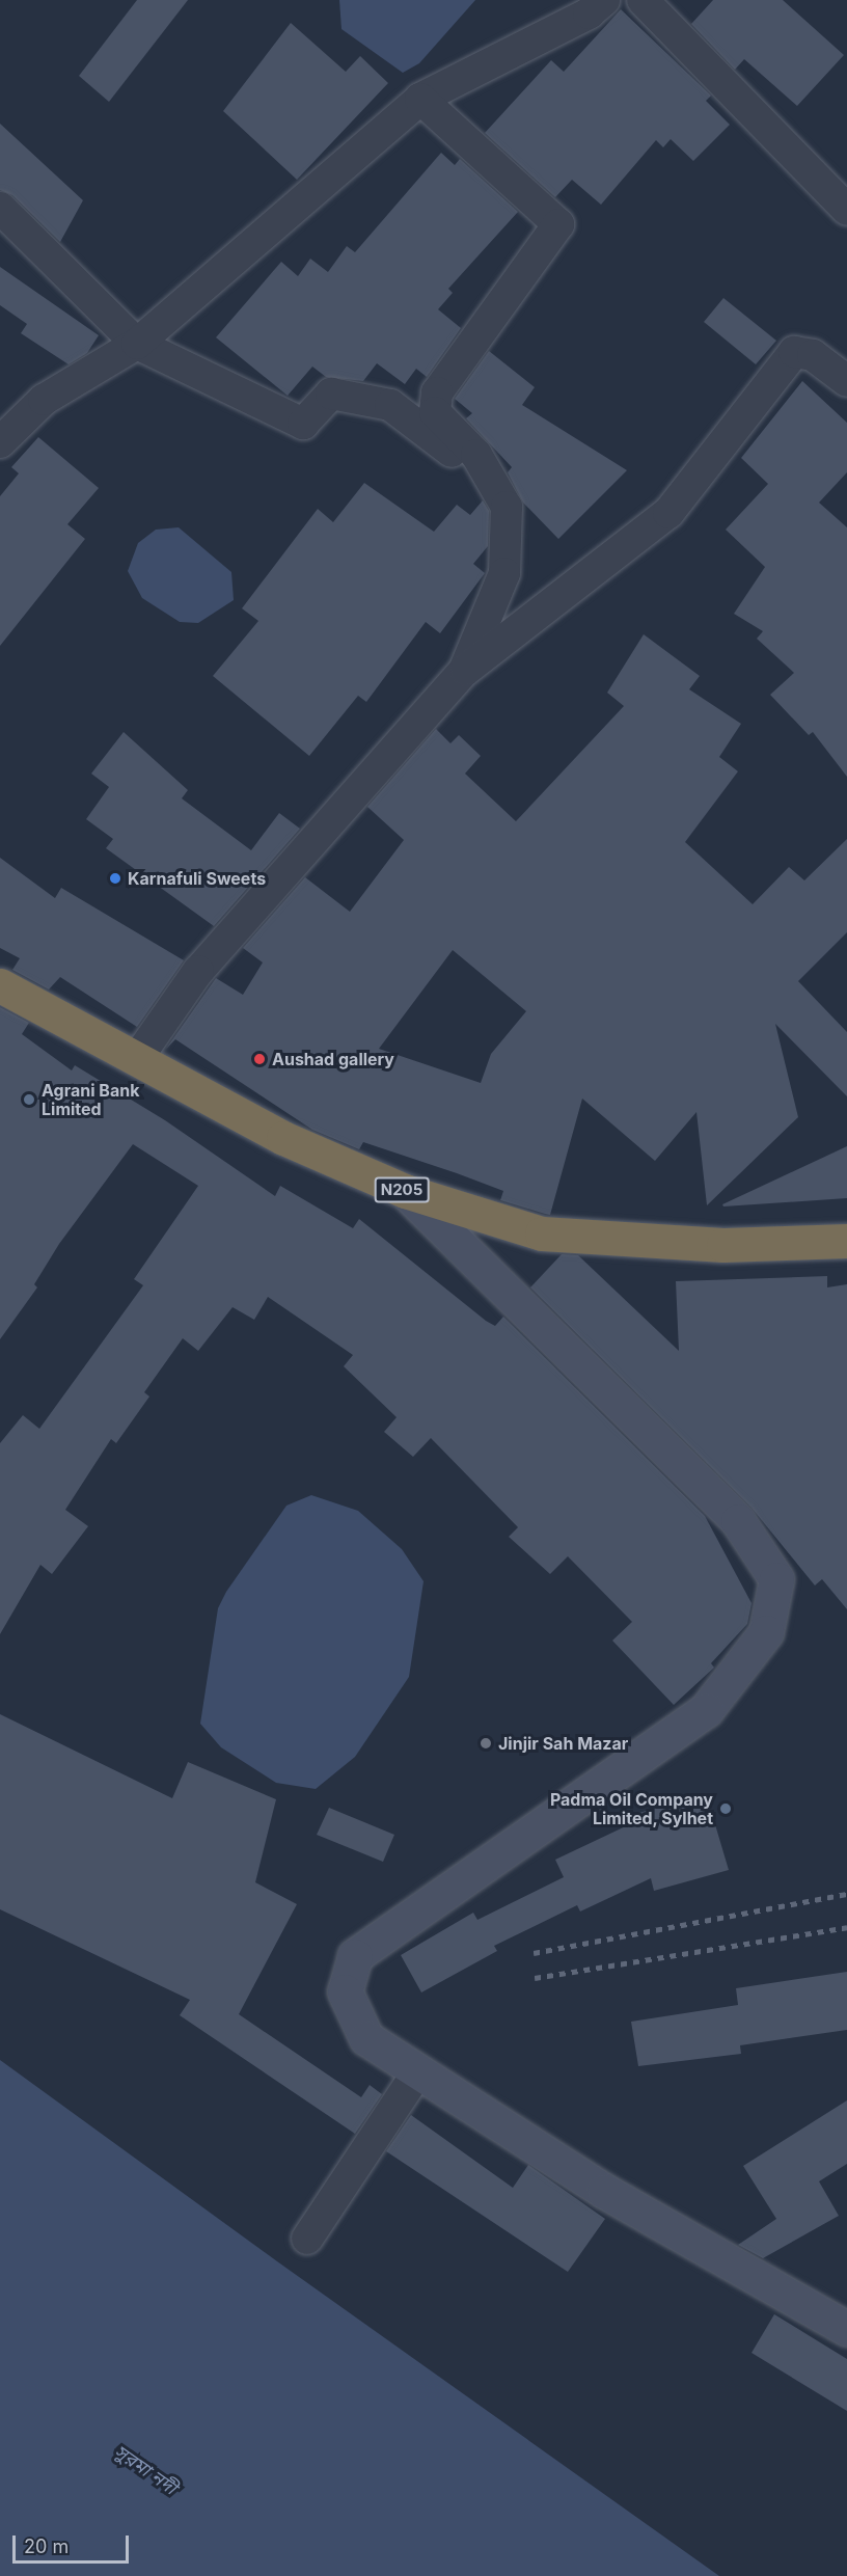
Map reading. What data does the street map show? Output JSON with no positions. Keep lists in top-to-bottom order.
{
  "streets": {
    "highway": ["N205"]
  },
  "water": ["সুরমা নদী"],
  "places": [
    "Karnafuli Sweets",
    "Aushad gallery",
    "Agrani Bank Limited",
    "Jinjir Sah Mazar",
    "Padma Oil Company Limited, Sylhet"
  ],
  "scale_bar": "20 m"
}
